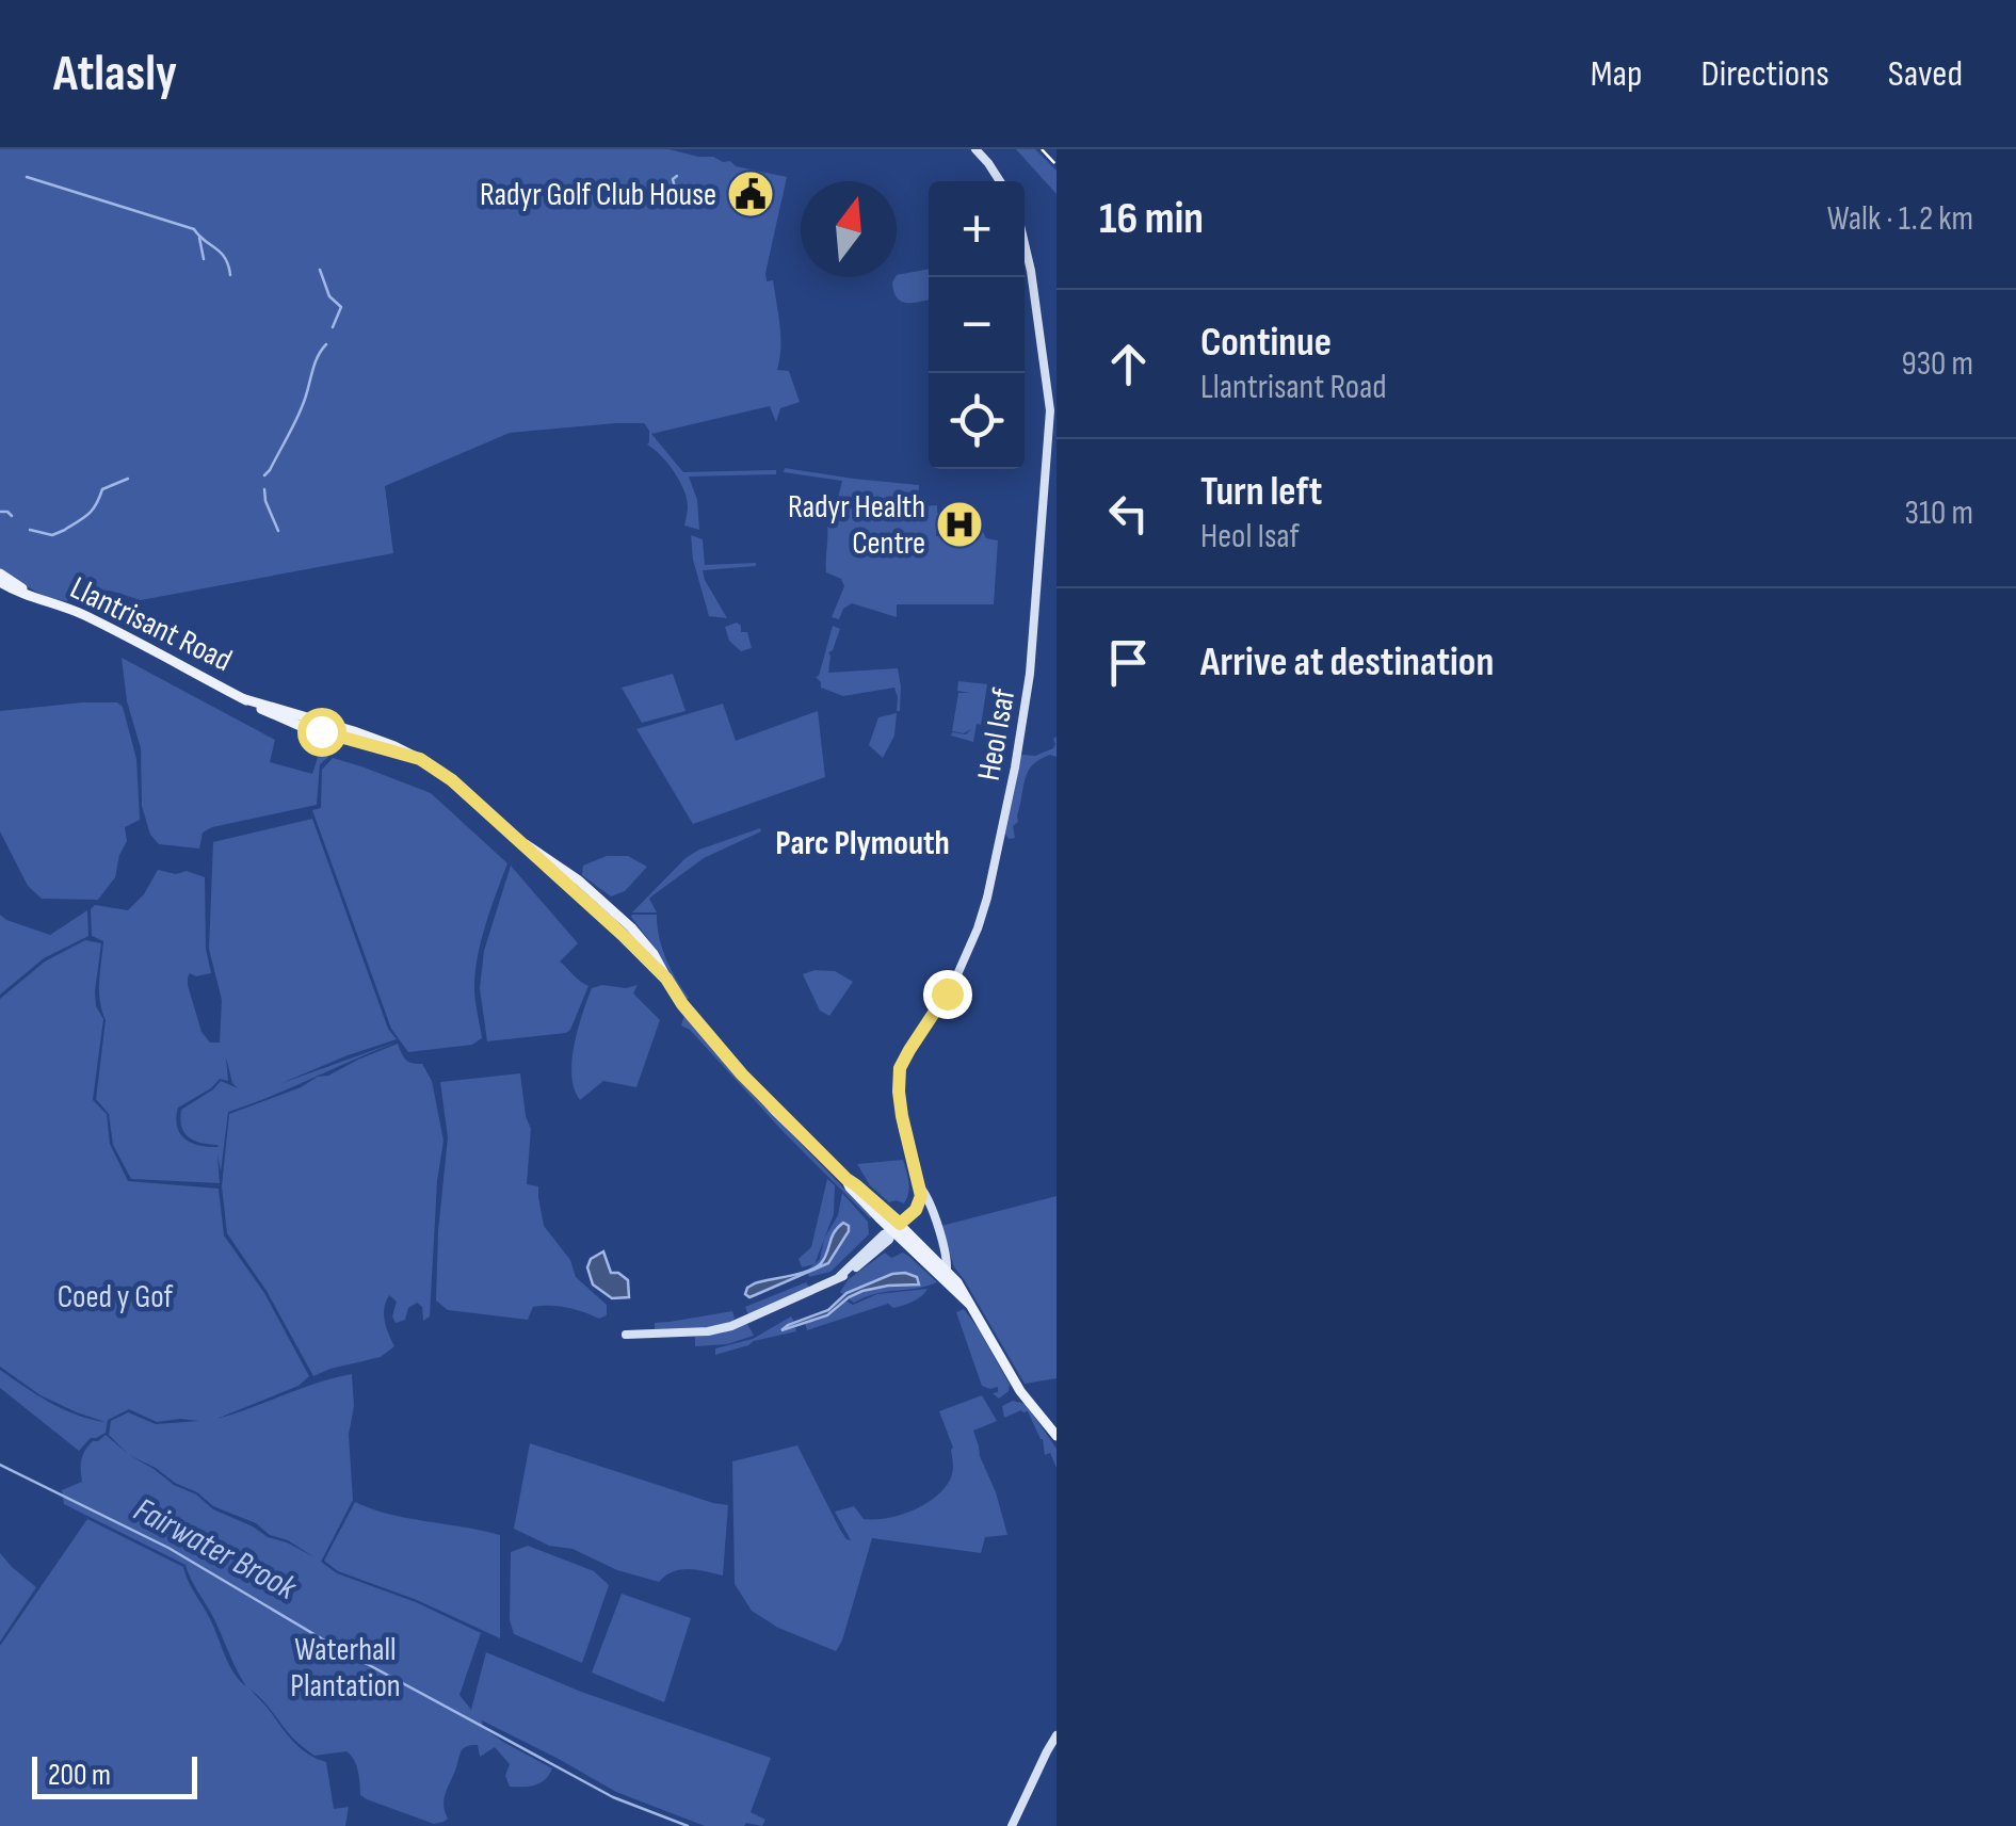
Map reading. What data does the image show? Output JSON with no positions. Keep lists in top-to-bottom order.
{
  "streets": {
    "main road": ["Llantrisant Road", "Heol Isaf"]
  },
  "crossings": [
    ["Llantrisant Road", "Heol Isaf"]
  ],
  "districts": ["Parc Plymouth"],
  "water": ["Fairwater Brook"],
  "parks": ["Coed y Gof", "Waterhall Plantation"],
  "places": {
    "public building": ["Radyr Golf Club House"],
    "hospital": ["Radyr Health Centre"]
  },
  "scale_bar": "200 m",
  "north": "top",
  "page": {
    "header": "Atlasly",
    "nav": ["Map", "Directions", "Saved"],
    "heading": ["16 min", "Walk · 1.2 km"],
    "map_buttons": ["+", "−"],
    "list": [
      ["Continue", "Llantrisant Road", "930 m"],
      ["Turn left", "Heol Isaf", "310 m"],
      "Arrive at destination"
    ],
    "scale": "200 m"
  }
}
